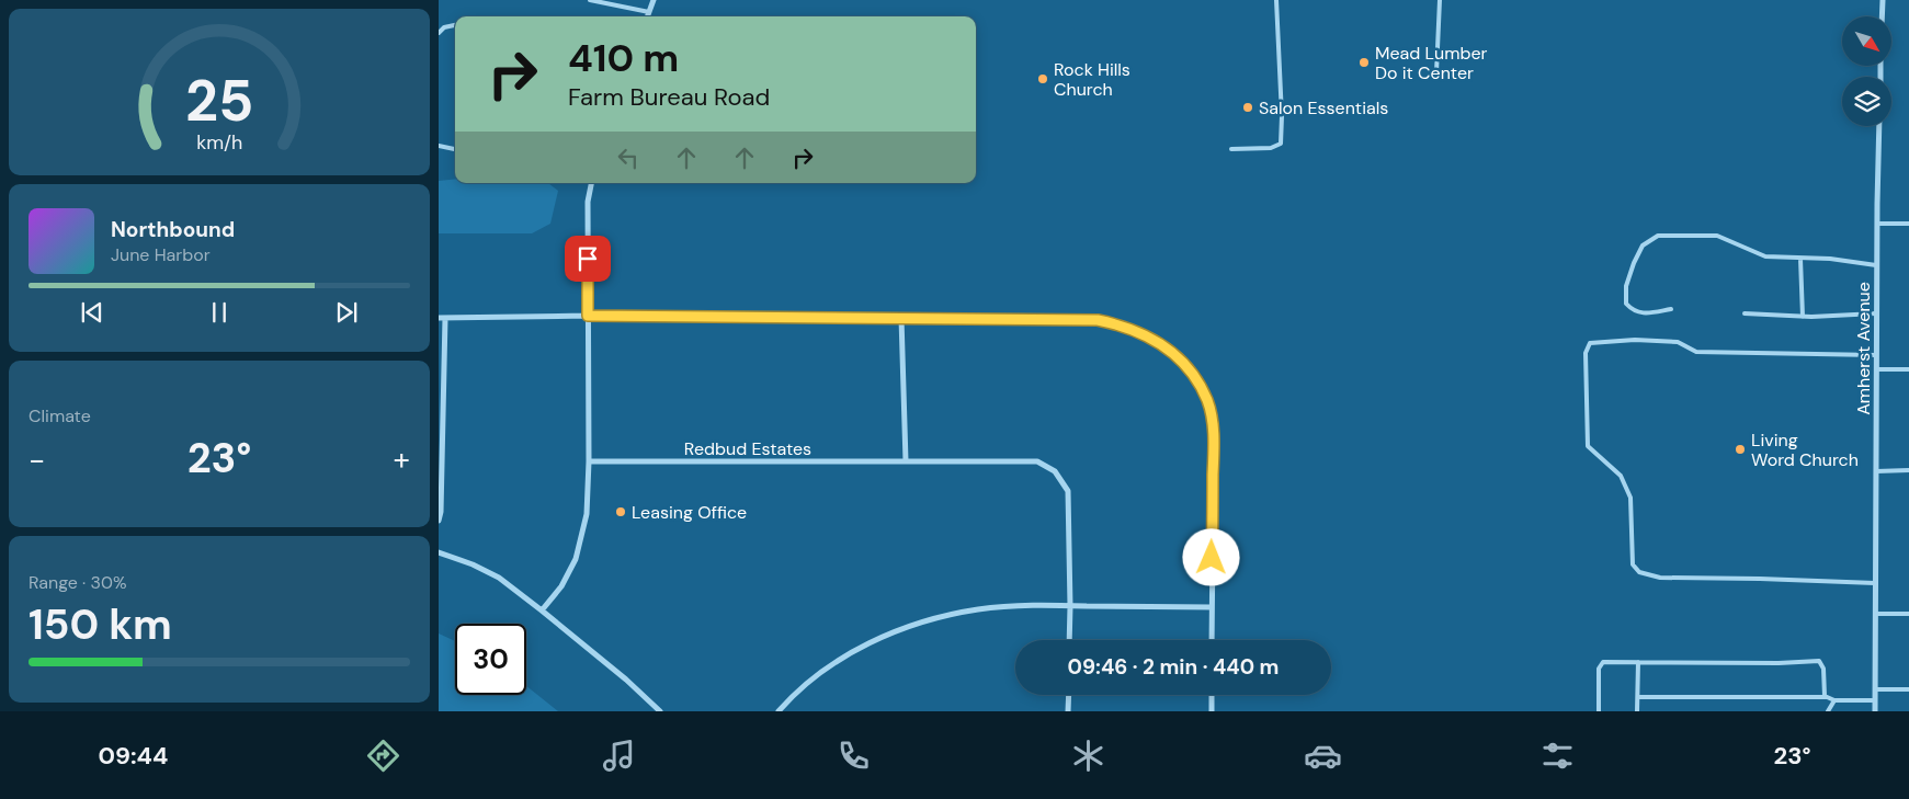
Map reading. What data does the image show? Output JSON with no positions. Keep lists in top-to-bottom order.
{
  "streets": {
    "street": ["Amherst Avenue", "Redbud Estates"]
  },
  "places": [
    "Mead Lumber Do it Center",
    "Rock Hills Church",
    "Salon Essentials",
    "Living Word Church",
    "Leasing Office"
  ],
  "north": "bottom right",
  "page": {
    "turn": ["410 m", "Farm Bureau Road"],
    "song": ["Northbound", "June Harbor"],
    "tile": [
      "Climate",
      ["Range · 30%", "150 km"]
    ],
    "heat": ["−", "23°", "+"],
    "limit": "30",
    "trip": "09:46 · 2 min · 440 m",
    "tabs": ["09:44", "23°"],
    "gauge": ["25", "km/h"]
  }
}
